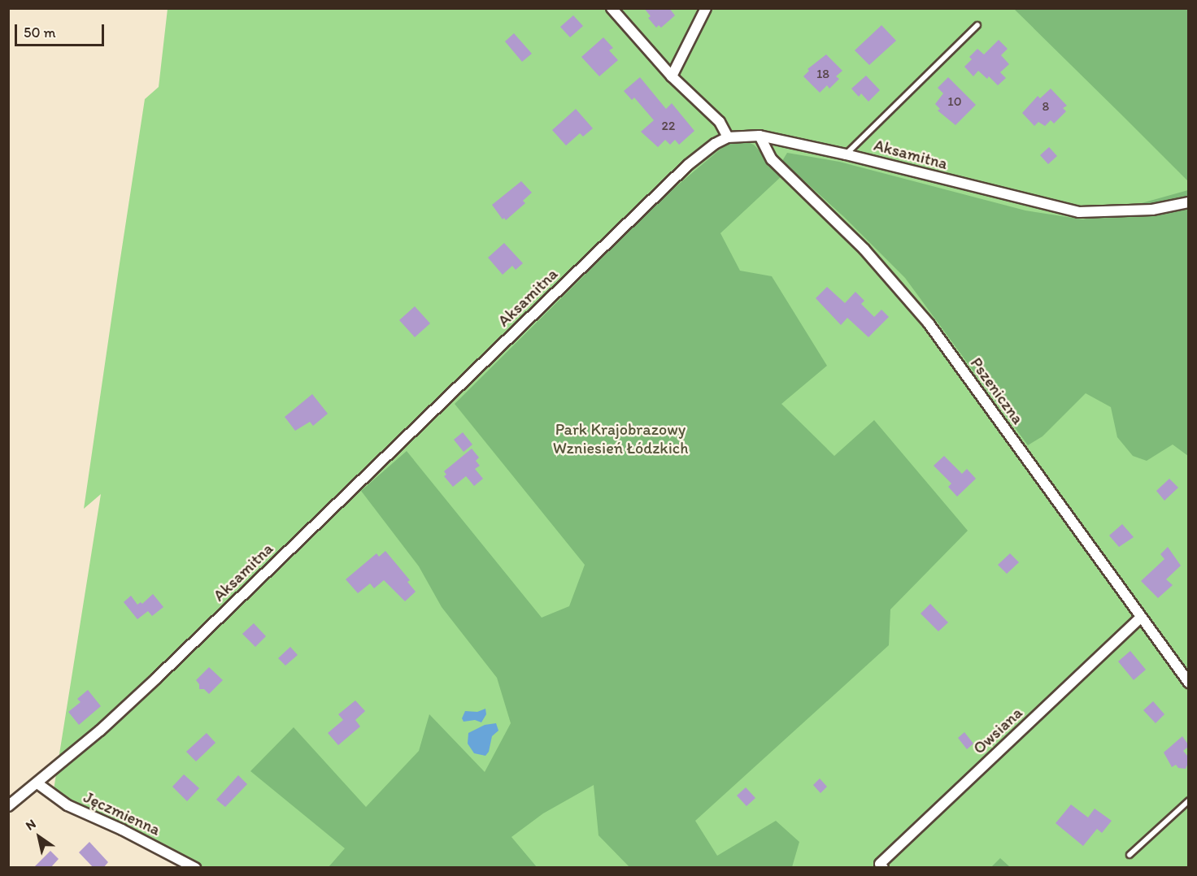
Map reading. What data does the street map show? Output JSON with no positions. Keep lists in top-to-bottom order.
{
  "streets": {
    "street": [
      "Aksamitna",
      "Pszeniczna",
      "Owsiana",
      "Jęczmienna"
    ]
  },
  "crossings": [
    ["Aksamitna", "Pszeniczna"],
    ["Aksamitna", "Jęczmienna"],
    ["Pszeniczna", "Owsiana"]
  ],
  "parks": ["Park Krajobrazowy Wzniesień Łódzkich"],
  "house_numbers": [
    "18",
    "10",
    "8",
    "22"
  ],
  "scale_bar": "50 m",
  "north": "top left"
}
